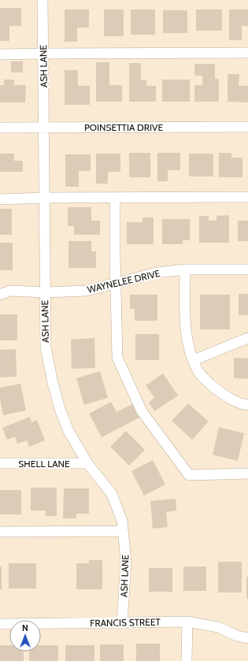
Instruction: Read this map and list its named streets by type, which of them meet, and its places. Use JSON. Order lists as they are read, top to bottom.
{
  "streets": {
    "street": [
      "ASH LANE",
      "POINSETTIA DRIVE",
      "WAYNELEE DRIVE",
      "SHELL LANE",
      "FRANCIS STREET"
    ]
  },
  "crossings": [
    ["ASH LANE", "POINSETTIA DRIVE"],
    ["ASH LANE", "WAYNELEE DRIVE"],
    ["ASH LANE", "SHELL LANE"],
    ["ASH LANE", "FRANCIS STREET"]
  ],
  "north": "top"
}
